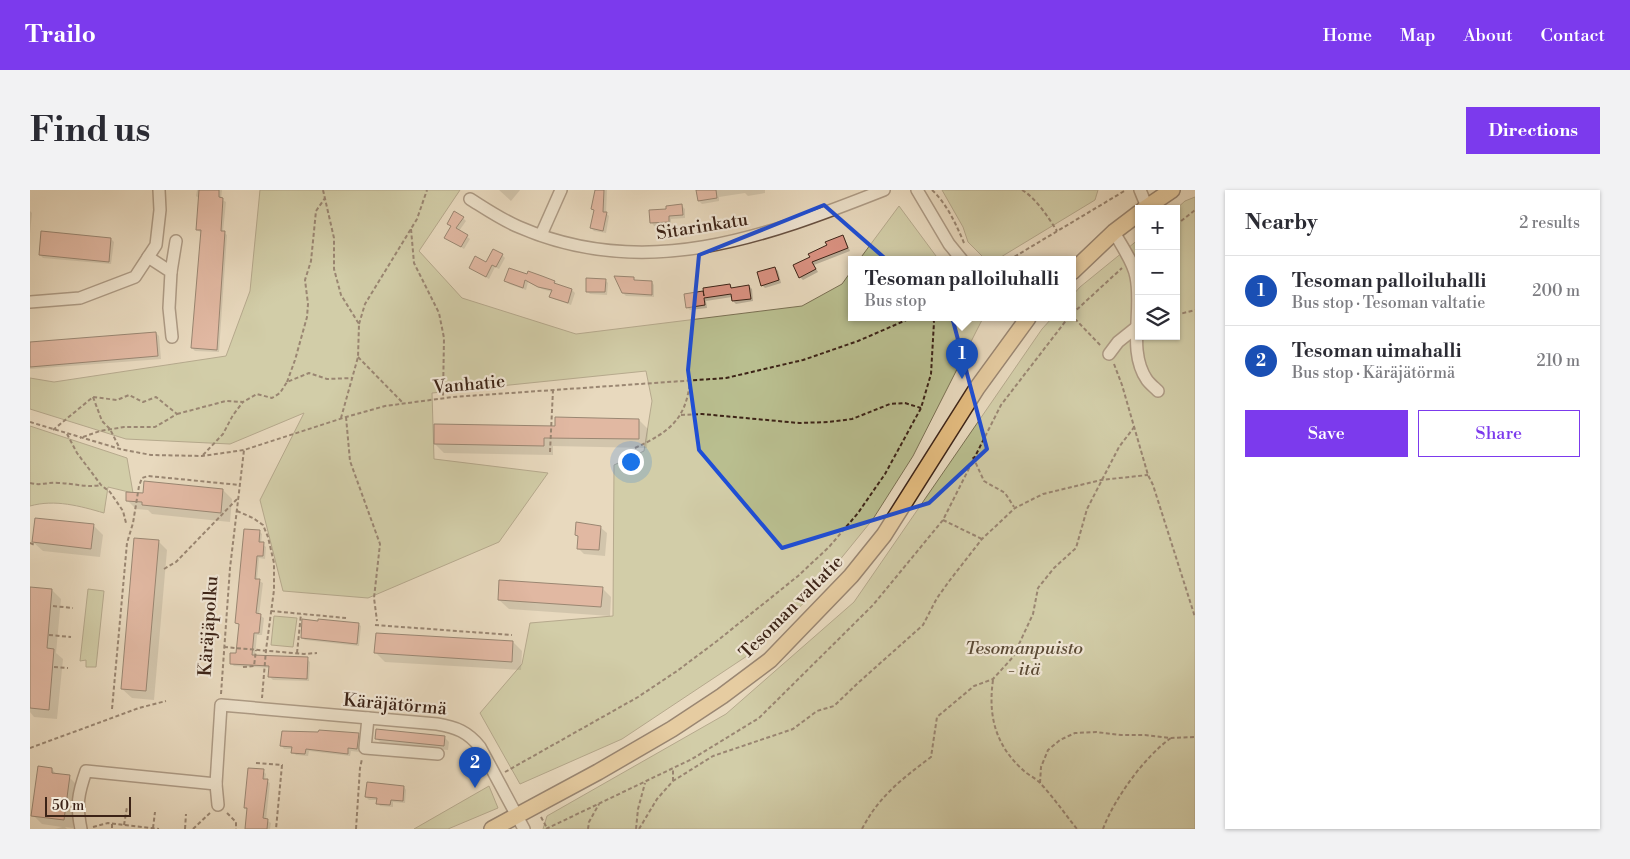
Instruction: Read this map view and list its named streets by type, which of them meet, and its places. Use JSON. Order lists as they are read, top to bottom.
{
  "streets": {
    "main road": ["Tesoman valtatie"],
    "street": ["Sitarinkatu", "Käräjätörmä"],
    "path": ["Vanhatie", "Käräjäpolku"]
  },
  "crossings": [
    ["Vanhatie", "Käräjäpolku"],
    ["Tesoman valtatie", "Käräjätörmä"],
    ["Käräjäpolku", "Käräjätörmä"]
  ],
  "parks": ["Tesomanpuisto - itä"],
  "scale_bar": "50 m",
  "page": {
    "header": "Trailo",
    "nav": [
      "Home",
      "Map",
      "About",
      "Contact"
    ],
    "buttons": [
      "Directions",
      ["Save", "Share"]
    ],
    "title": "Find us",
    "heading": ["Nearby", "2 results"],
    "map_buttons": ["+", "−"],
    "list": [
      {
        "mark": "1",
        "name": "Tesoman palloiluhalli",
        "note": "Bus stop · Tesoman valtatie",
        "value": "200 m"
      },
      {
        "mark": "2",
        "name": "Tesoman uimahalli",
        "note": "Bus stop · Käräjätörmä",
        "value": "210 m"
      }
    ],
    "popup": ["Tesoman palloiluhalli", "Bus stop"],
    "pins": ["1", "2"],
    "scale": "50 m"
  }
}
